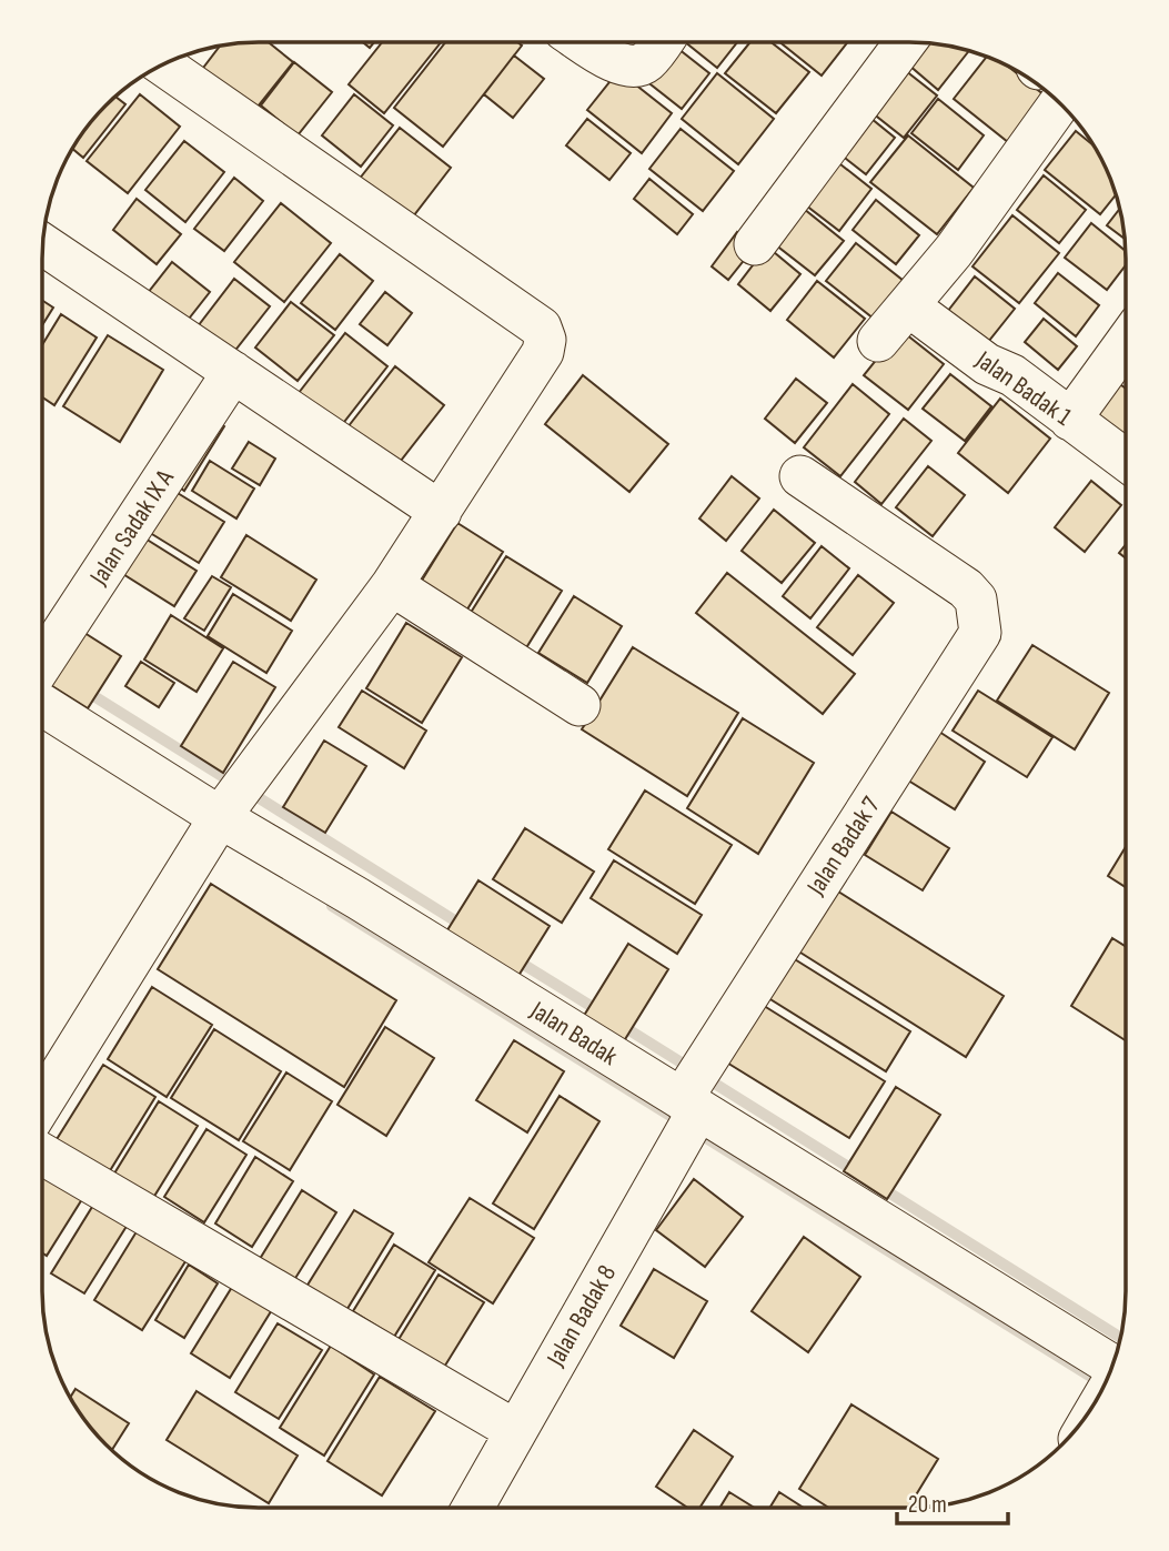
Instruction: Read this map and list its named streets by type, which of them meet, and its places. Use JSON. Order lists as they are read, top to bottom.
{
  "streets": {
    "street": [
      "Jalan Badak 1",
      "Jalan Sadak IX A",
      "Jalan Badak 7",
      "Jalan Badak",
      "Jalan Badak 8"
    ]
  },
  "crossings": [
    ["Jalan Badak 7", "Jalan Badak"],
    ["Jalan Badak 7", "Jalan Badak 8"],
    ["Jalan Badak", "Jalan Badak 8"]
  ],
  "scale_bar": "20 m"
}
